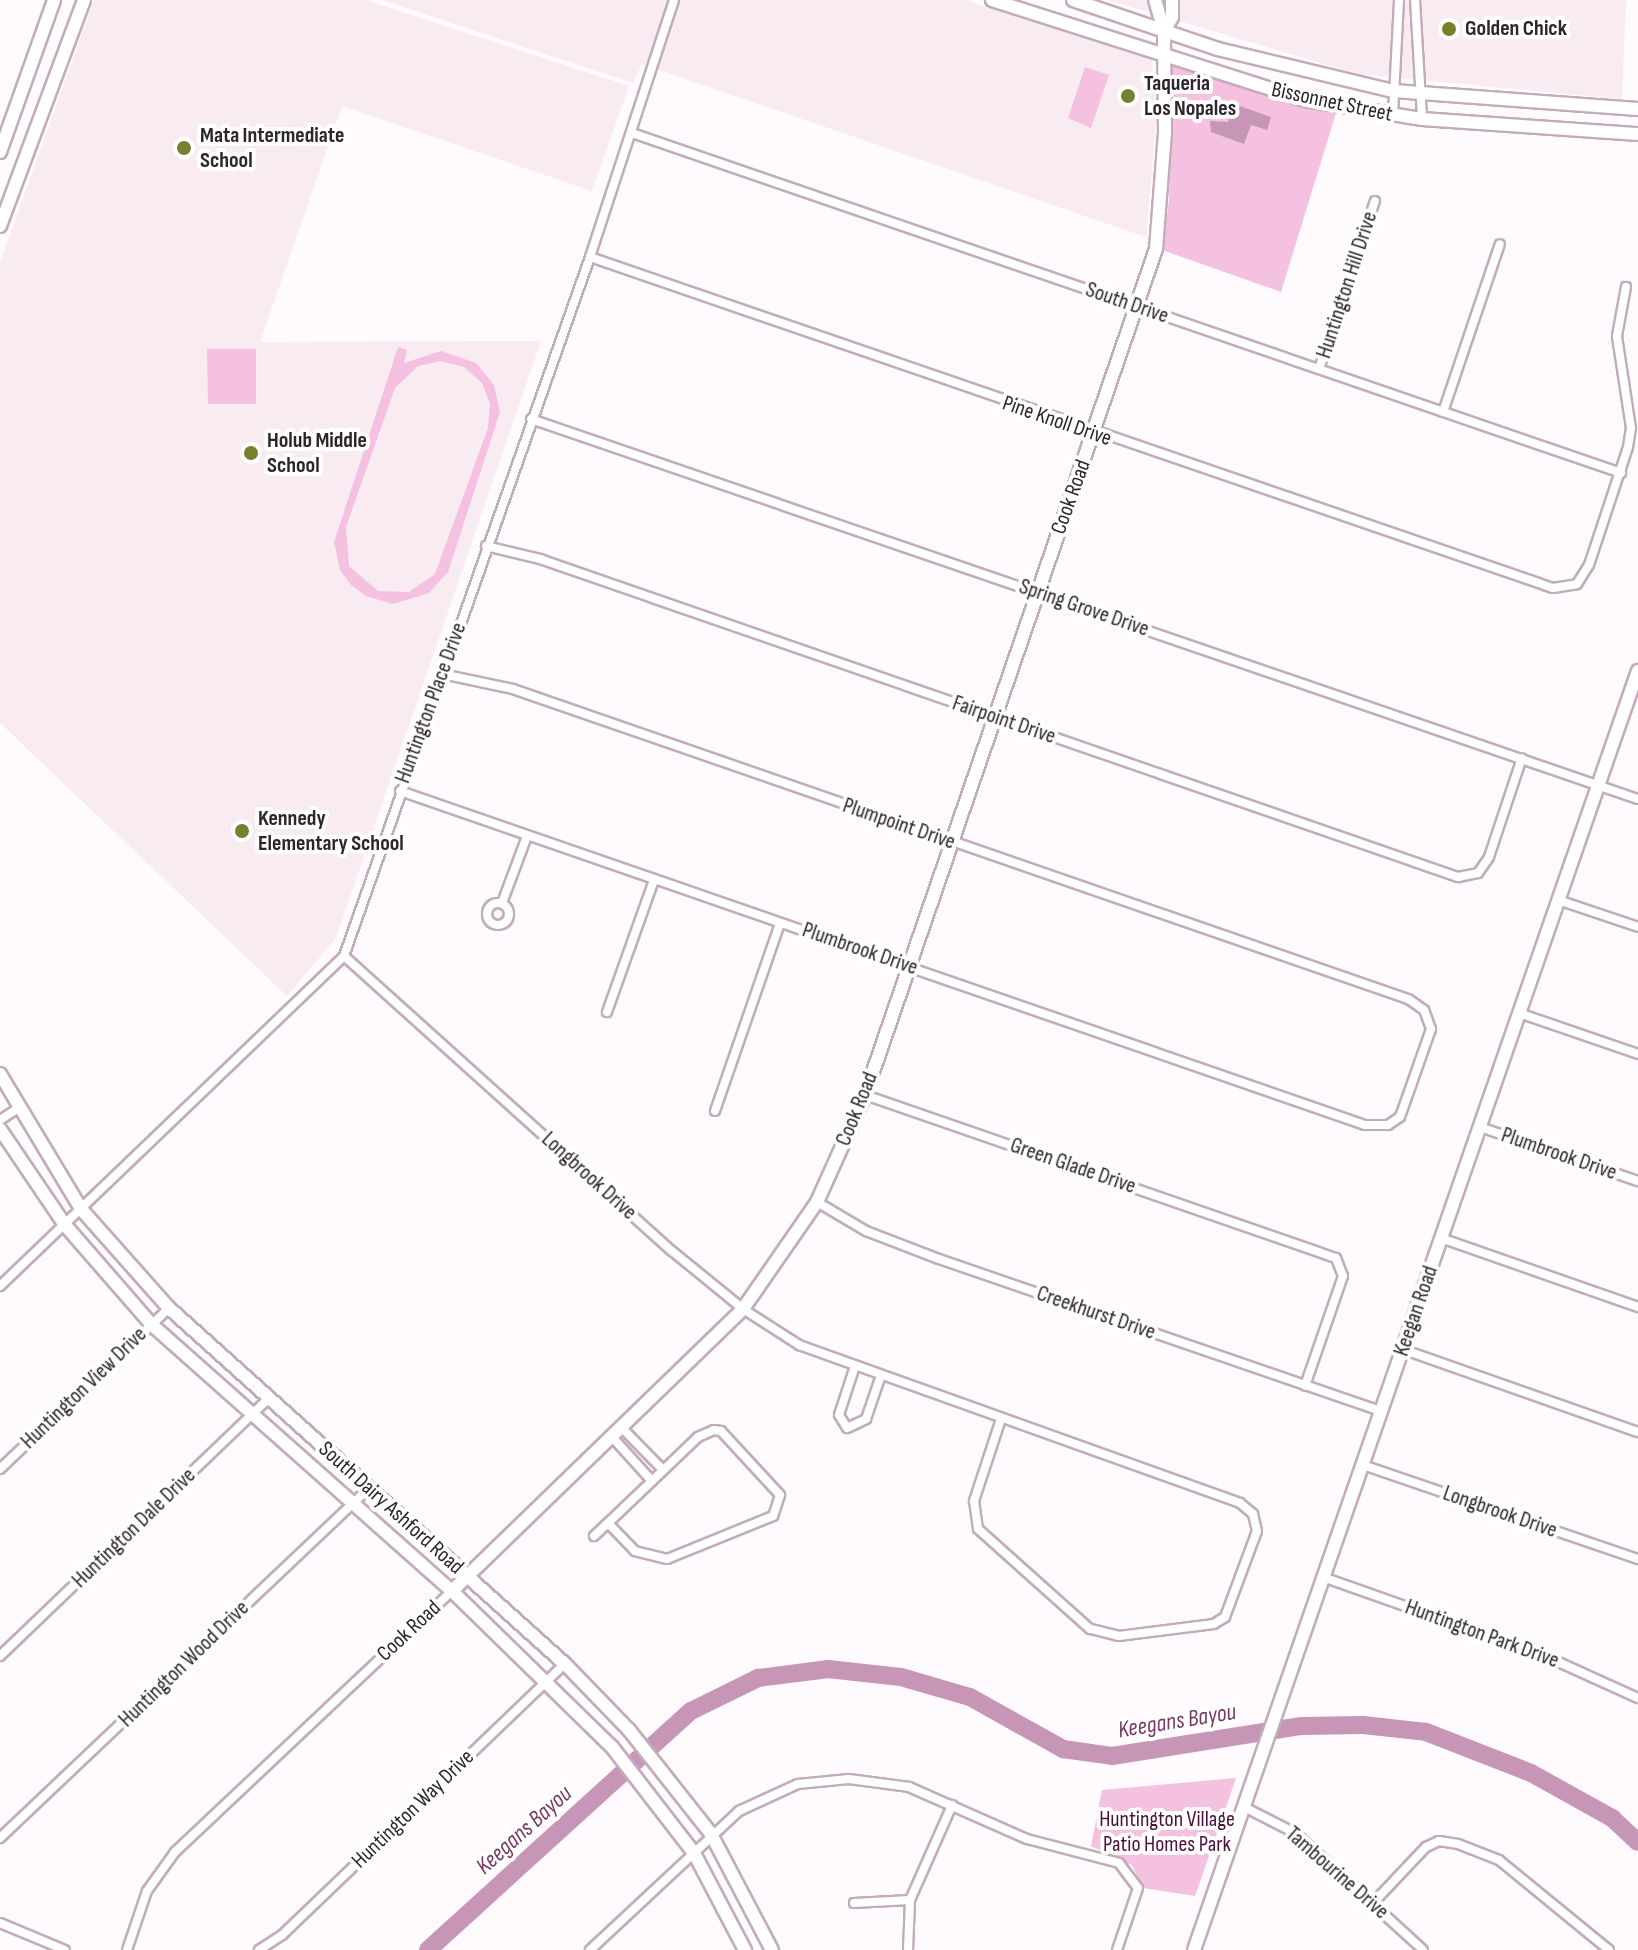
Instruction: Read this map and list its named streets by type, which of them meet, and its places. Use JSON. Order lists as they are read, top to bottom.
{
  "streets": {
    "main road": [
      "Bissonnet Street",
      "Cook Road",
      "Keegan Road",
      "South Dairy Ashford Road"
    ],
    "street": [
      "Huntington Hill Drive",
      "South Drive",
      "Pine Knoll Drive",
      "Spring Grove Drive",
      "Huntington Place Drive",
      "Fairpoint Drive",
      "Plumpoint Drive",
      "Plumbrook Drive",
      "Green Glade Drive",
      "Longbrook Drive",
      "Creekhurst Drive",
      "Huntington View Drive",
      "Huntington Dale Drive",
      "Huntington Park Drive",
      "Huntington Wood Drive",
      "Huntington Way Drive",
      "Tambourine Drive"
    ]
  },
  "crossings": [
    ["Bissonnet Street", "Cook Road"],
    ["Huntington Hill Drive", "South Drive"],
    ["South Drive", "Pine Knoll Drive"],
    ["South Drive", "Cook Road"],
    ["South Drive", "Huntington Place Drive"],
    ["Pine Knoll Drive", "Cook Road"],
    ["Pine Knoll Drive", "Huntington Place Drive"],
    ["Cook Road", "Spring Grove Drive"],
    ["Cook Road", "Fairpoint Drive"],
    ["Cook Road", "Plumpoint Drive"],
    ["Cook Road", "Plumbrook Drive"],
    ["Cook Road", "Green Glade Drive"],
    ["Cook Road", "Longbrook Drive"],
    ["Cook Road", "Creekhurst Drive"],
    ["Cook Road", "South Dairy Ashford Road"],
    ["Spring Grove Drive", "Huntington Place Drive"],
    ["Spring Grove Drive", "Fairpoint Drive"],
    ["Spring Grove Drive", "Keegan Road"],
    ["Huntington Place Drive", "Fairpoint Drive"],
    ["Huntington Place Drive", "Plumpoint Drive"],
    ["Huntington Place Drive", "Plumbrook Drive"],
    ["Huntington Place Drive", "Longbrook Drive"],
    ["Huntington Place Drive", "South Dairy Ashford Road"],
    ["Plumpoint Drive", "Plumbrook Drive"],
    ["Plumbrook Drive", "Keegan Road"],
    ["Green Glade Drive", "Creekhurst Drive"],
    ["Longbrook Drive", "Keegan Road"],
    ["Keegan Road", "Creekhurst Drive"],
    ["Keegan Road", "Huntington Park Drive"],
    ["Keegan Road", "Tambourine Drive"],
    ["Huntington View Drive", "South Dairy Ashford Road"],
    ["South Dairy Ashford Road", "Huntington Dale Drive"],
    ["South Dairy Ashford Road", "Huntington Wood Drive"],
    ["South Dairy Ashford Road", "Huntington Way Drive"]
  ],
  "water": ["Keegans Bayou"],
  "parks": ["Huntington Village Patio Homes Park"],
  "places": [
    "Golden Chick",
    "Taqueria Los Nopales",
    "Mata Intermediate School",
    "Holub Middle School",
    "Kennedy Elementary School"
  ]
}
